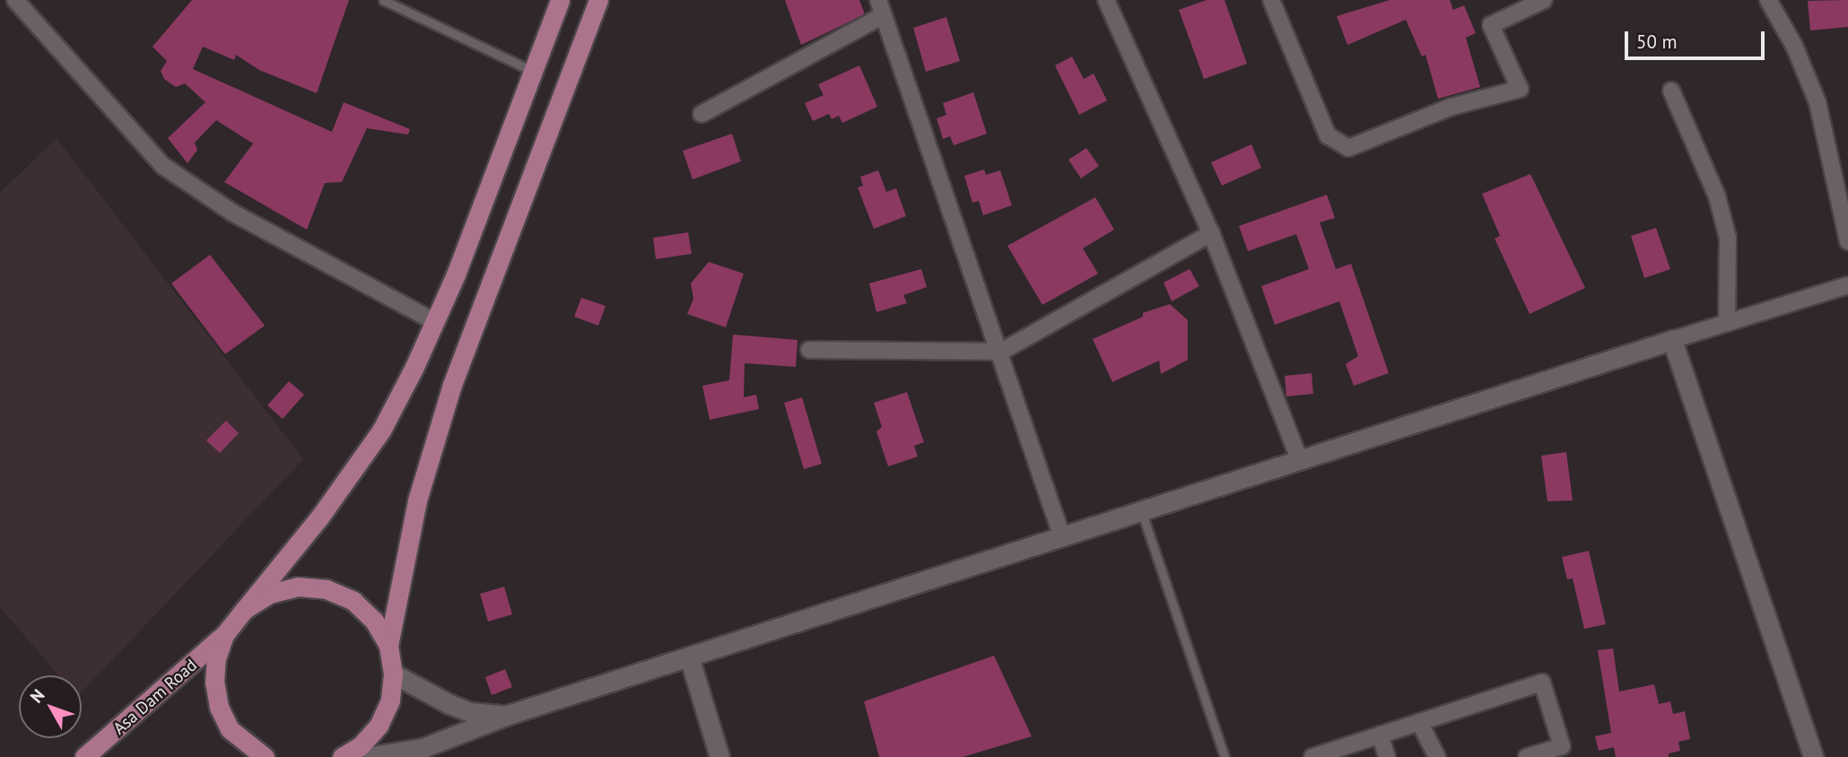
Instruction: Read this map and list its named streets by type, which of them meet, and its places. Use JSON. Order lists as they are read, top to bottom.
{
  "streets": {
    "main road": ["Asa Dam Road"]
  },
  "scale_bar": "50 m",
  "north": "top left"
}
